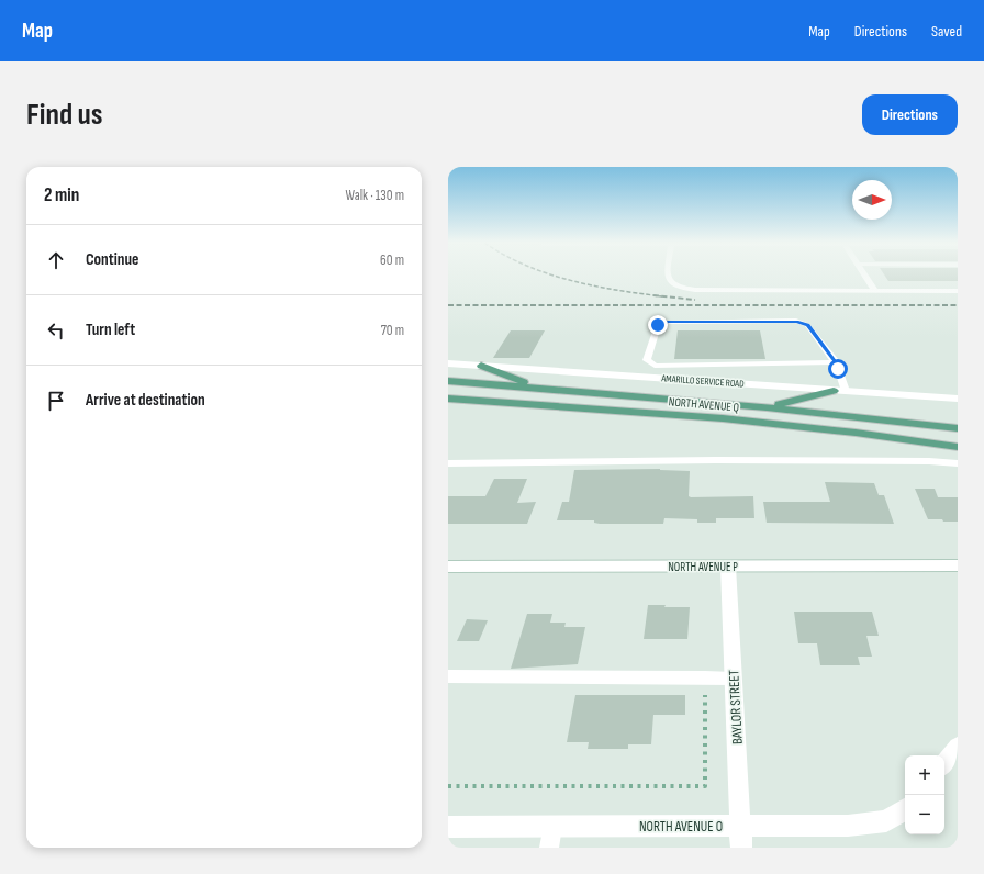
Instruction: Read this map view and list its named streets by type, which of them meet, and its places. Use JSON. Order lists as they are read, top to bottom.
{
  "streets": {
    "main road": ["NORTH AVENUE Q"],
    "street": [
      "AMARILLO SERVICE ROAD",
      "NORTH AVENUE P",
      "BAYLOR STREET",
      "NORTH AVENUE O"
    ]
  },
  "crossings": [
    ["NORTH AVENUE P", "BAYLOR STREET"],
    ["BAYLOR STREET", "NORTH AVENUE O"]
  ],
  "north": "right",
  "page": {
    "header": "Map",
    "nav": ["Map", "Directions", "Saved"],
    "buttons": "Directions",
    "title": "Find us",
    "heading": ["2 min", "Walk · 130 m"],
    "list": [
      ["Continue", "60 m"],
      ["Turn left", "70 m"],
      "Arrive at destination"
    ],
    "map_buttons": ["+", "−"]
  }
}
